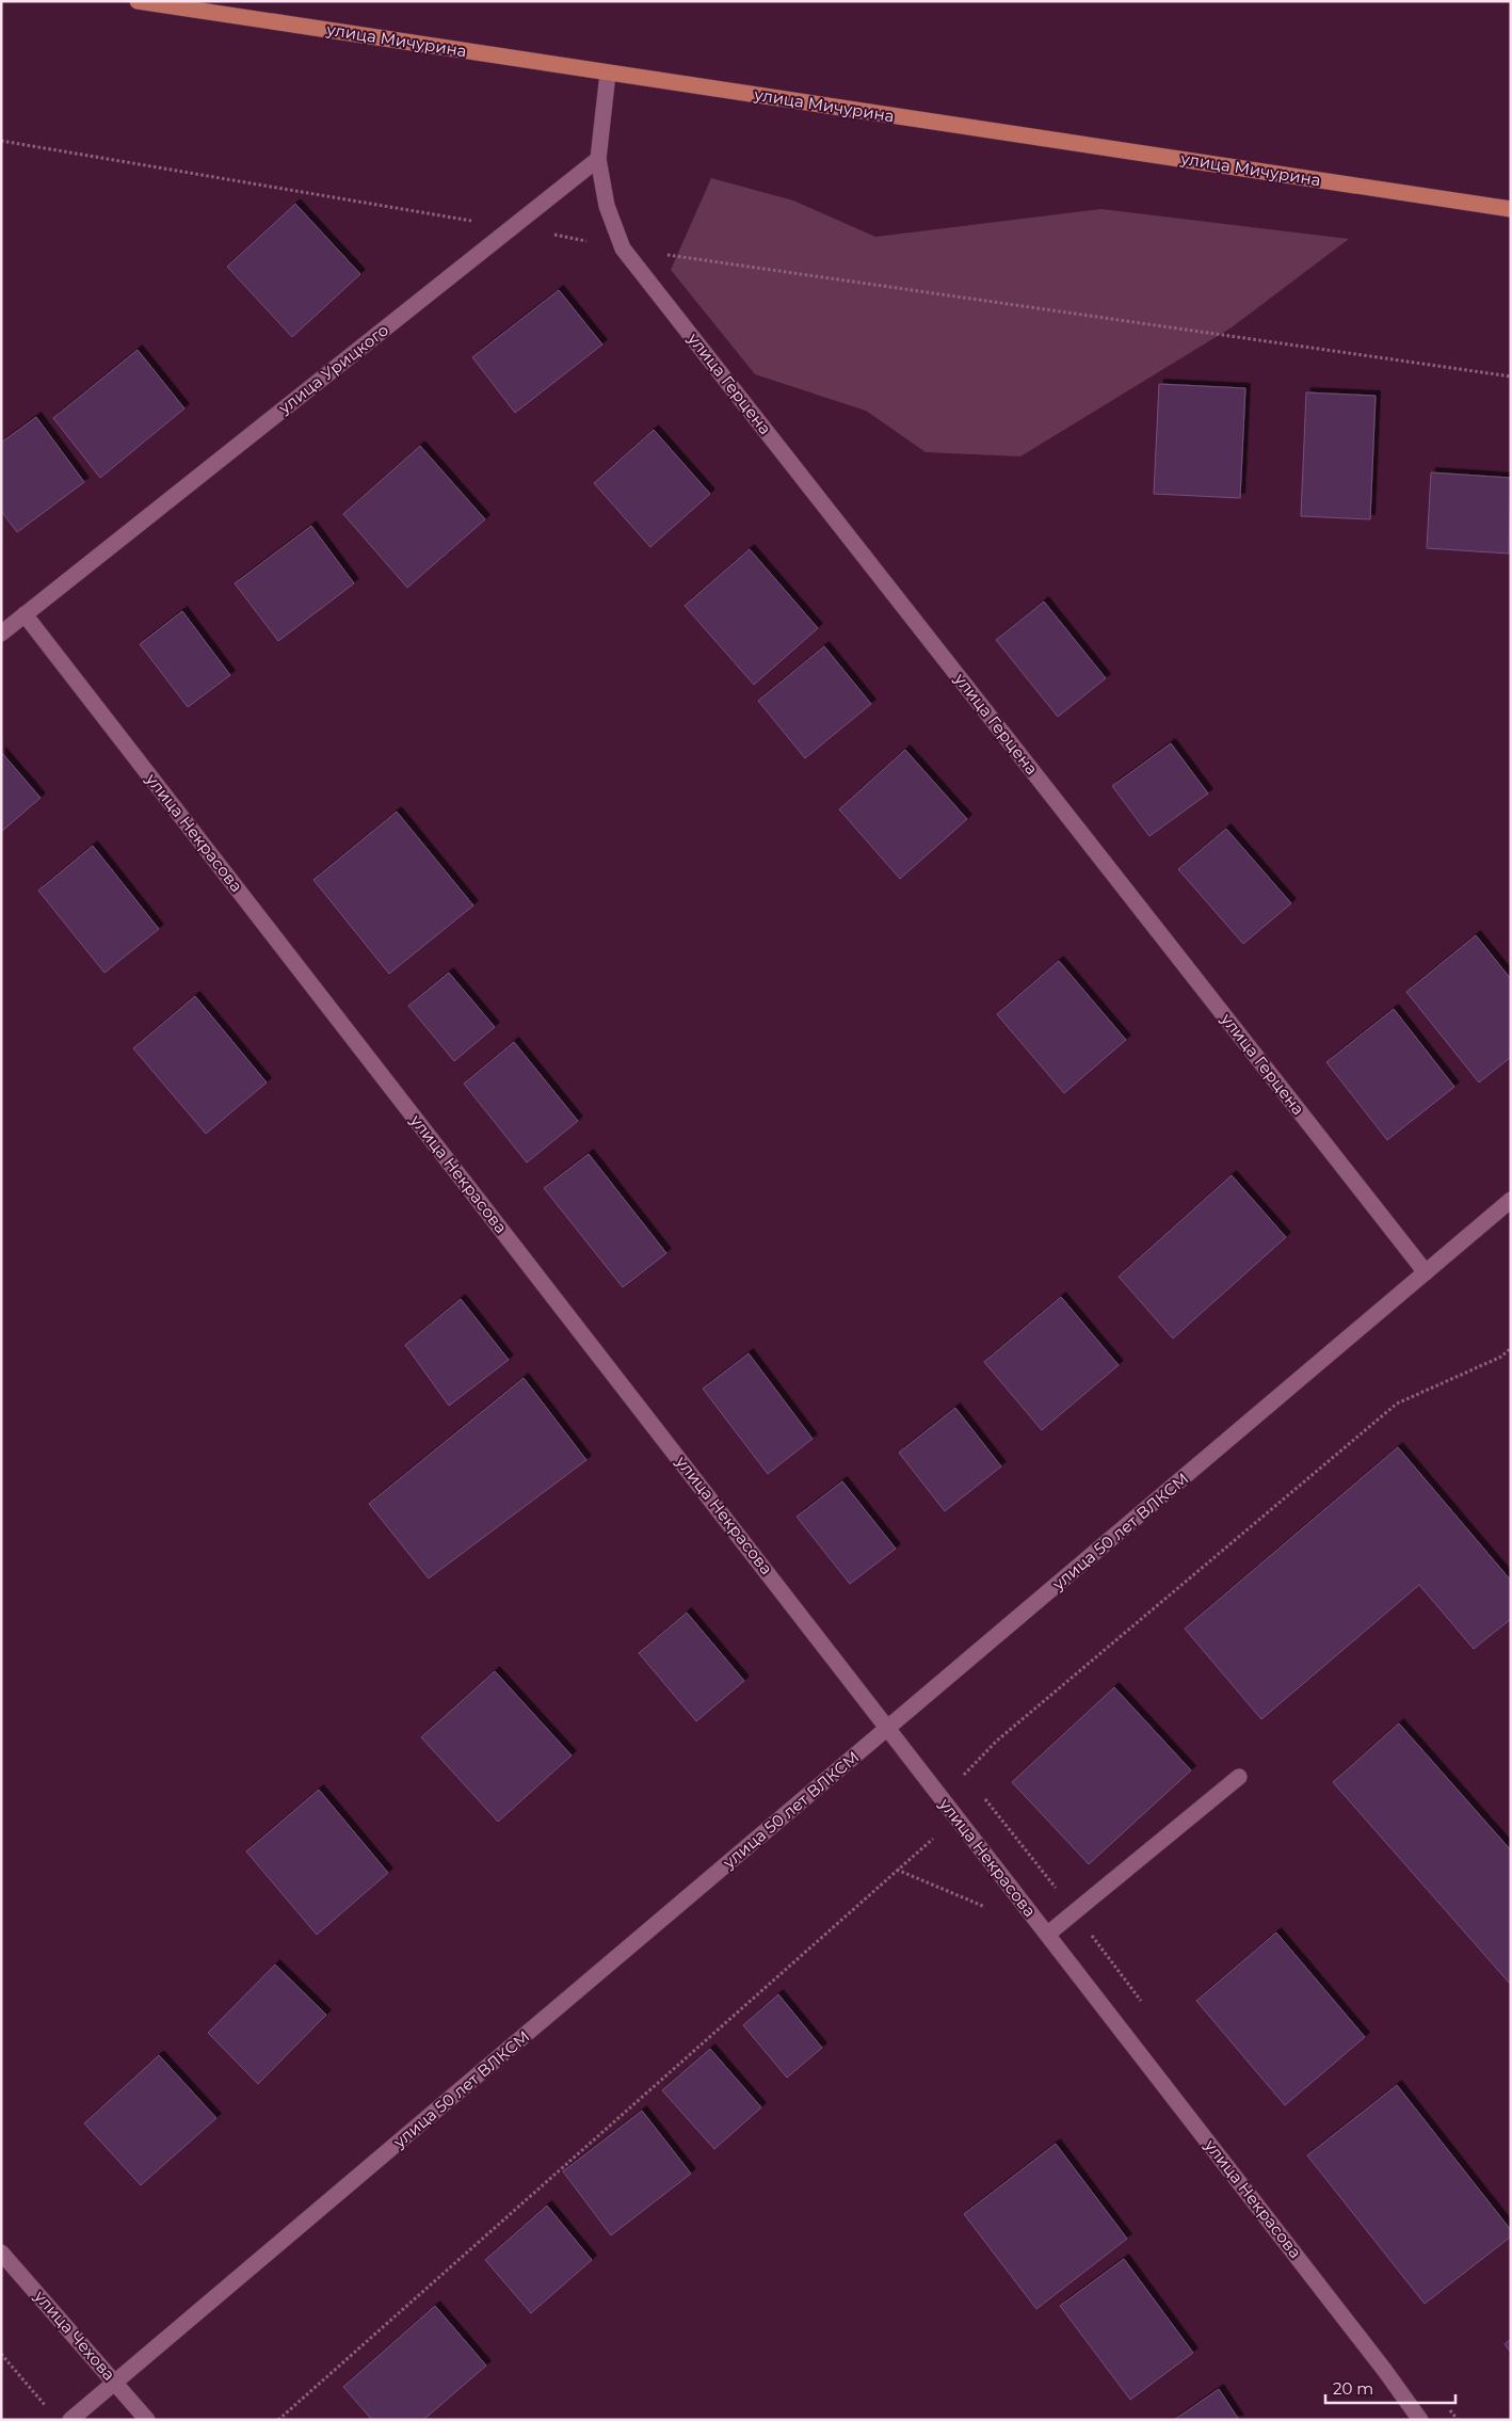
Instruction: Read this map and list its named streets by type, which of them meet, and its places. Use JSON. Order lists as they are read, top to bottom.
{
  "streets": {
    "main road": ["улица Мичурина"],
    "street": [
      "улица Урицкого",
      "улица Герцена",
      "улица Некрасова",
      "улица 50 лет ВЛКСМ",
      "улица Чехова"
    ]
  },
  "crossings": [
    ["улица Урицкого", "улица Герцена"],
    ["улица Урицкого", "улица Некрасова"],
    ["улица Герцена", "улица 50 лет ВЛКСМ"],
    ["улица Некрасова", "улица 50 лет ВЛКСМ"],
    ["улица 50 лет ВЛКСМ", "улица Чехова"]
  ],
  "scale_bar": "20 m"
}
